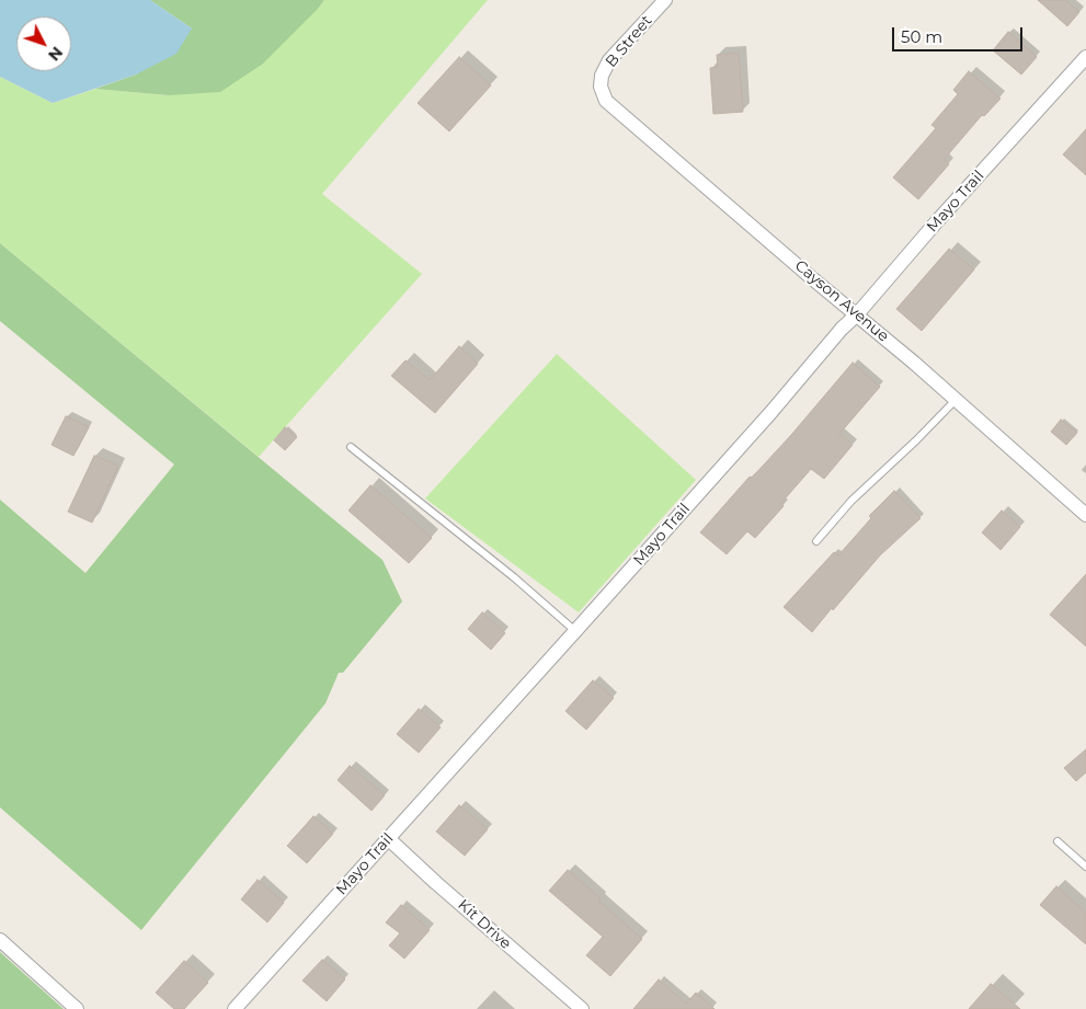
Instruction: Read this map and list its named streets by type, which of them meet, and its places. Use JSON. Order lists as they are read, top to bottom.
{
  "streets": {
    "street": [
      "B Street",
      "Mayo Trail",
      "Cayson Avenue",
      "Kit Drive"
    ]
  },
  "crossings": [
    ["B Street", "Cayson Avenue"],
    ["Mayo Trail", "Cayson Avenue"],
    ["Mayo Trail", "Kit Drive"]
  ],
  "scale_bar": "50 m",
  "north": "bottom right"
}
